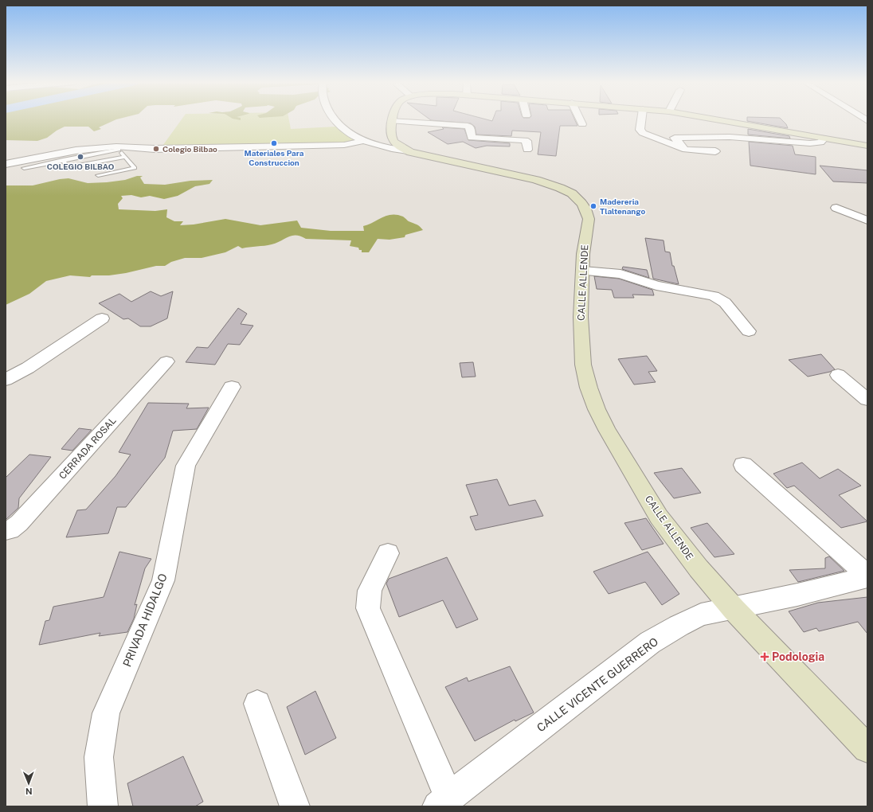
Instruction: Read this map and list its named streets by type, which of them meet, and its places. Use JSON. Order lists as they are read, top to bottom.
{
  "streets": {
    "street": [
      "CALLE ALLENDE",
      "CERRADA ROSAL",
      "PRIVADA HIDALGO",
      "CALLE VICENTE GUERRERO"
    ]
  },
  "crossings": [
    ["CALLE ALLENDE", "CALLE VICENTE GUERRERO"]
  ],
  "places": {
    "other": [
      "Materiales Para Construccion",
      "Colegio Bilbao",
      "COLEGIO BILBAO",
      "Madereria Tlaltenango"
    ],
    "health": ["Podologia"]
  },
  "north": "bottom"
}
